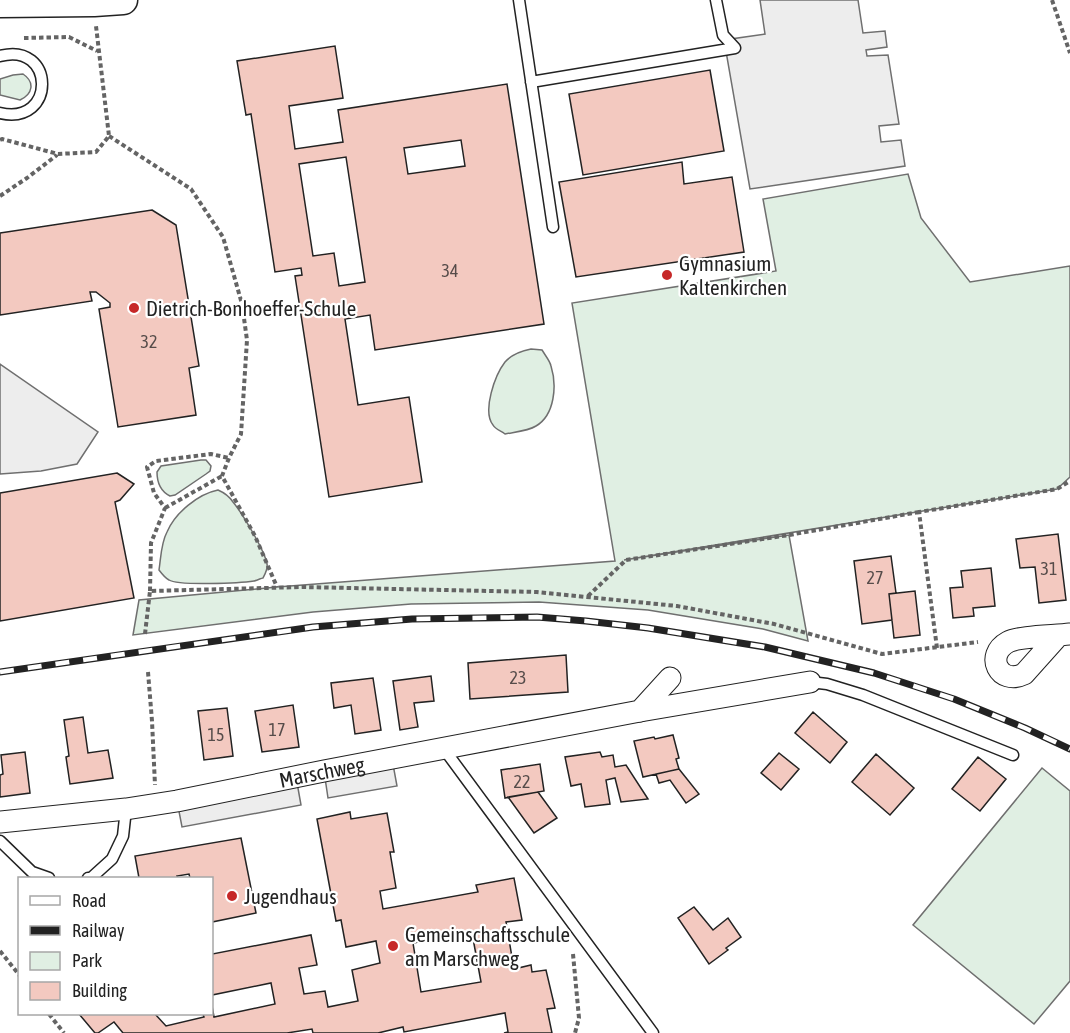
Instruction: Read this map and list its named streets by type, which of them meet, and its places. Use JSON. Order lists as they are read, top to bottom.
{
  "streets": {
    "street": ["Marschweg"]
  },
  "places": [
    "Gymnasium Kaltenkirchen",
    "Dietrich-Bonhoeffer-Schule",
    "Jugendhaus",
    "Gemeinschaftsschule am Marschweg"
  ],
  "house_numbers": [
    "34",
    "32",
    "31",
    "27",
    "23",
    "17",
    "15",
    "22"
  ],
  "legend": [
    "Road",
    "Railway",
    "Park",
    "Building"
  ]
}
